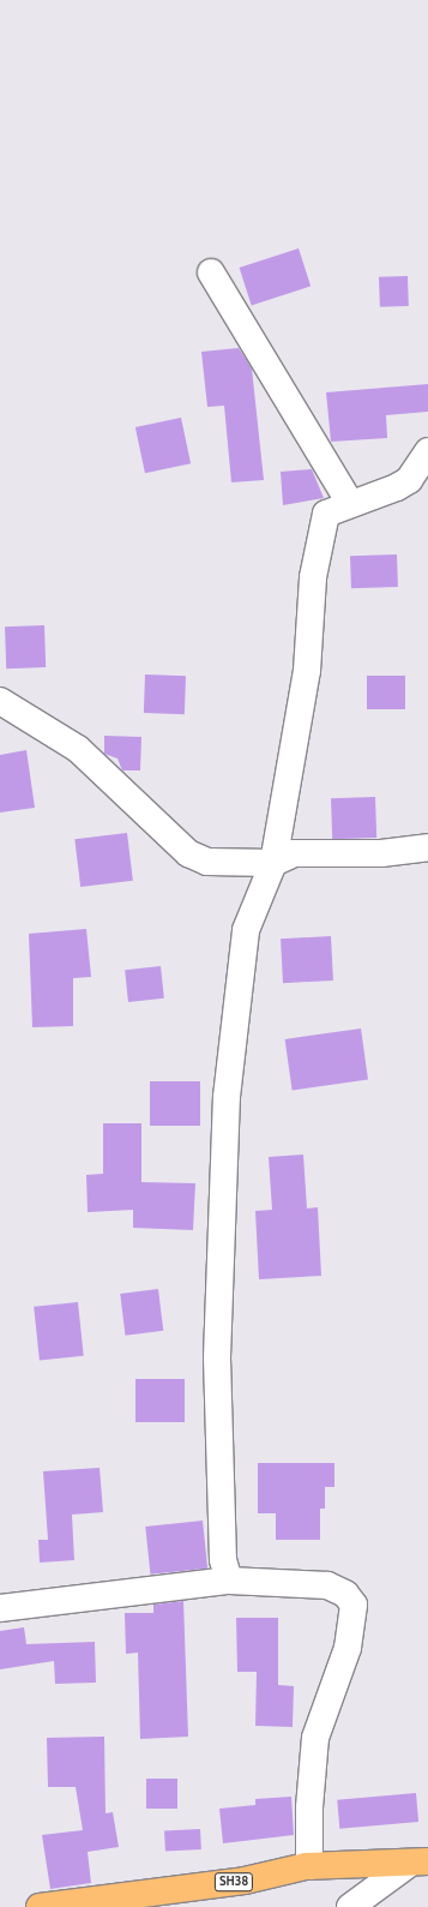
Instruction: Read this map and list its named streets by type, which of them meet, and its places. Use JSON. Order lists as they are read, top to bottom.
{
  "streets": {
    "main road": ["SH38"]
  }
}
